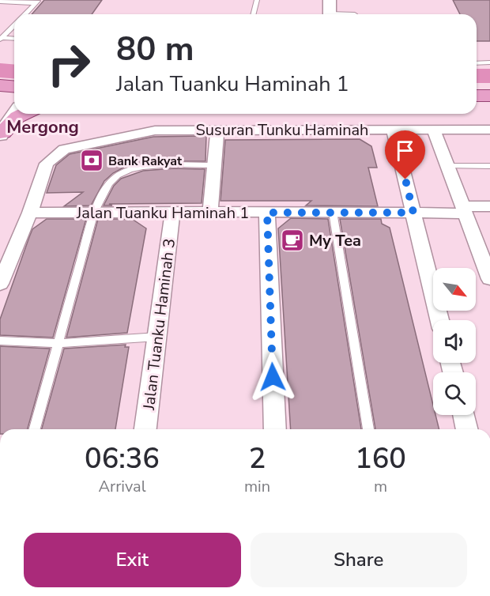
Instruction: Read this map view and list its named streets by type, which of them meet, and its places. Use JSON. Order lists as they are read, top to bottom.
{
  "streets": {
    "street": ["Susuran Tunku Haminah", "Jalan Tuanku Haminah 1", "Jalan Tuanku Haminah 3"]
  },
  "crossings": [
    ["Susuran Tunku Haminah", "Jalan Tuanku Haminah 1"],
    ["Jalan Tuanku Haminah 1", "Jalan Tuanku Haminah 3"]
  ],
  "districts": ["Mergong"],
  "places": {
    "bank": ["Bank Rakyat"],
    "cafe": ["My Tea"]
  },
  "north": "bottom right",
  "page": {
    "turn": ["80 m", "Jalan Tuanku Haminah 1"],
    "eta": [
      "06:36",
      "Arrival",
      "2",
      "min",
      "160",
      "m"
    ],
    "buttons": ["Exit", "Share"]
  }
}
